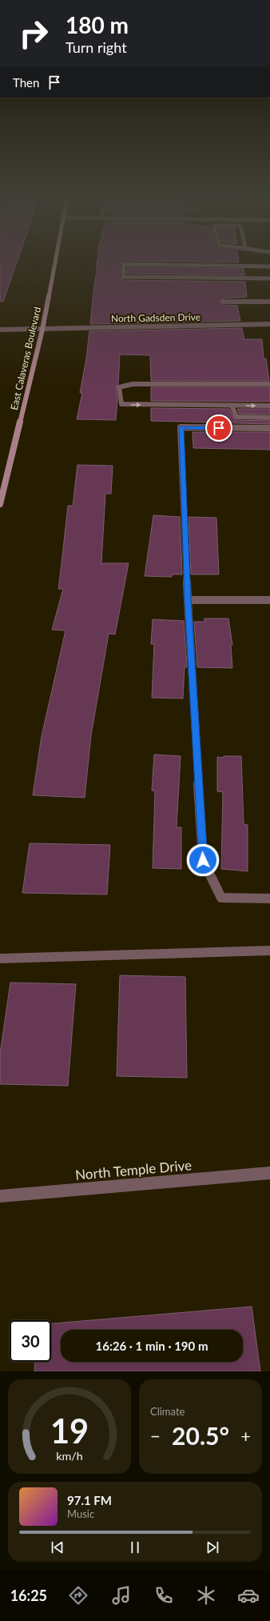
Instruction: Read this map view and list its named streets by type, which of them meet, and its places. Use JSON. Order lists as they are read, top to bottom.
{
  "streets": {
    "main road": ["East Calaveras Boulevard"],
    "street": ["North Gadsden Drive", "North Temple Drive"]
  },
  "crossings": [
    ["North Gadsden Drive", "East Calaveras Boulevard"]
  ],
  "page": {
    "turn": ["180 m", "Turn right"],
    "then": "Then",
    "limit": "30",
    "trip": "16:26 · 1 min · 190 m",
    "tile": "Climate",
    "heat": ["−", "20.5°", "+"],
    "song": ["97.1 FM", "Music"],
    "tabs": "16:25",
    "gauge": ["19", "km/h"]
  }
}
